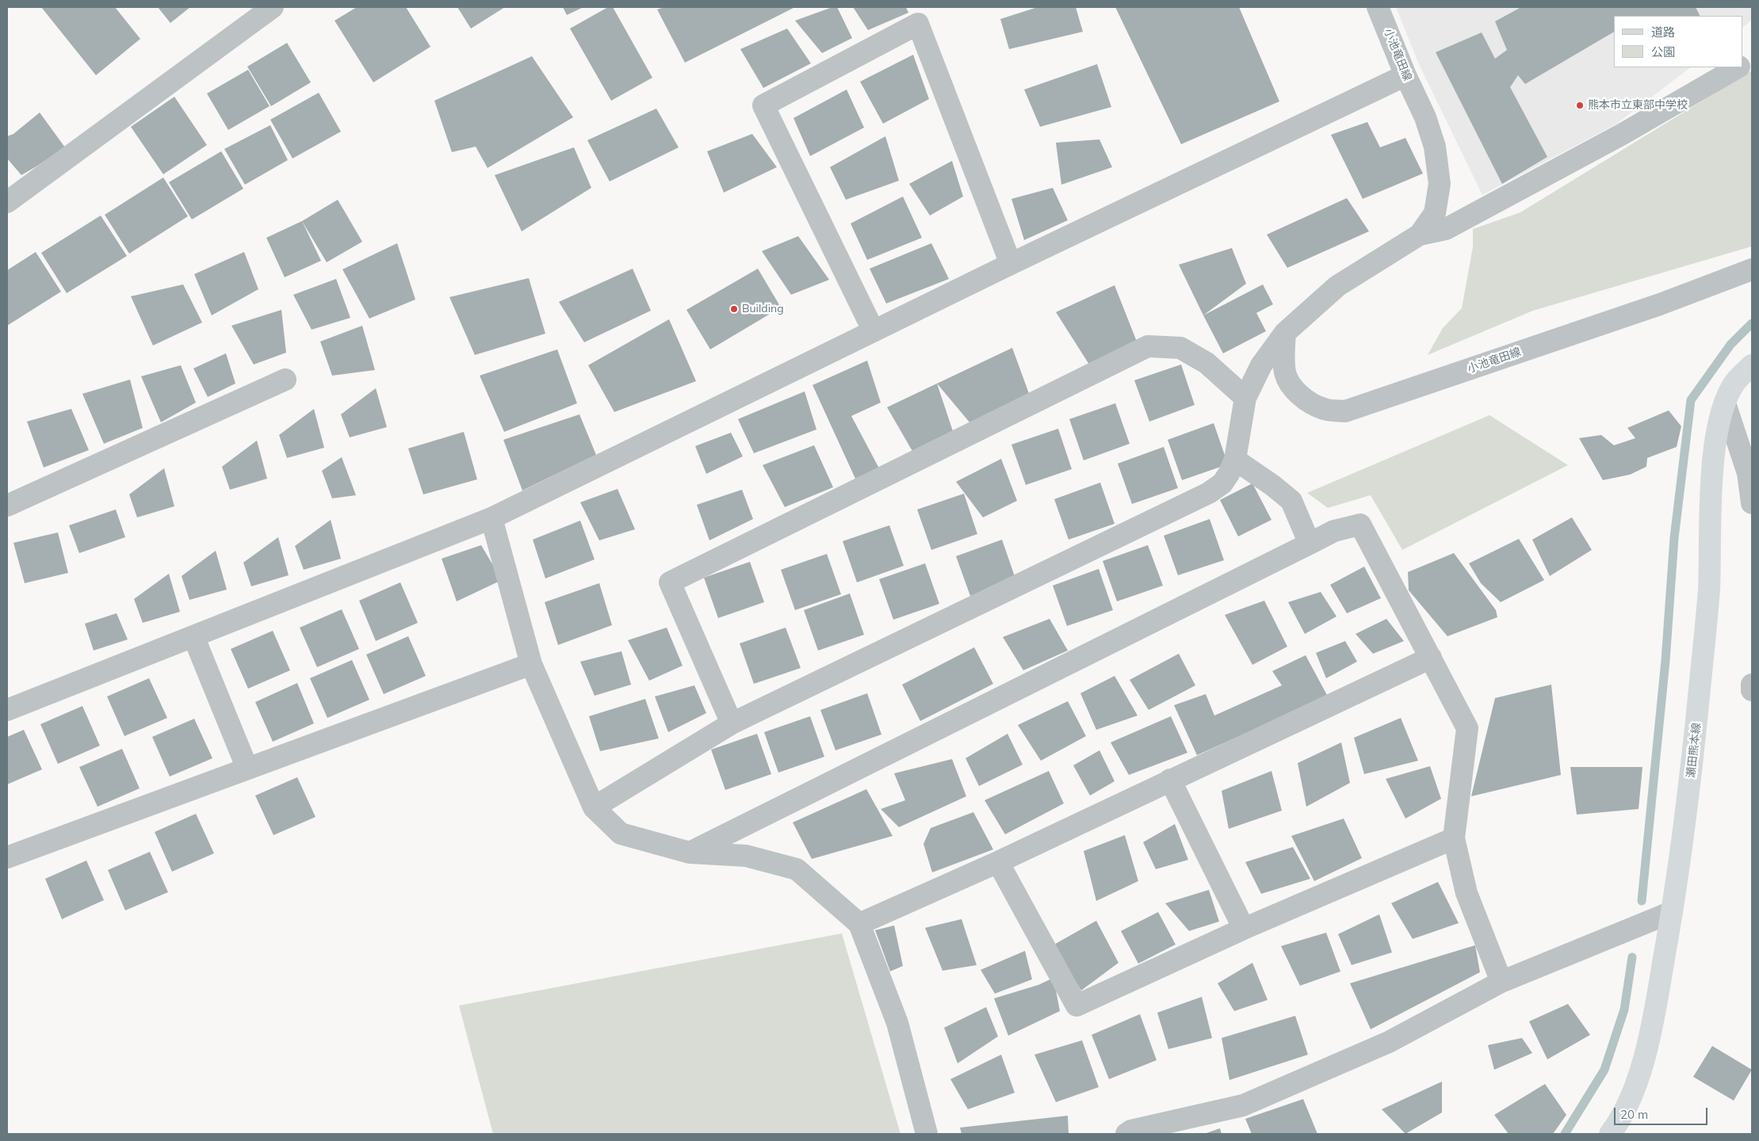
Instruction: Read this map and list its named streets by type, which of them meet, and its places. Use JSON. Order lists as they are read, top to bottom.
{
  "streets": {
    "main road": ["瀬田熊本線"],
    "street": ["小池竜田線"]
  },
  "places": ["熊本市立東部中学校", "Building"],
  "legend": ["道路", "公園"],
  "scale_bar": "20 m"
}
